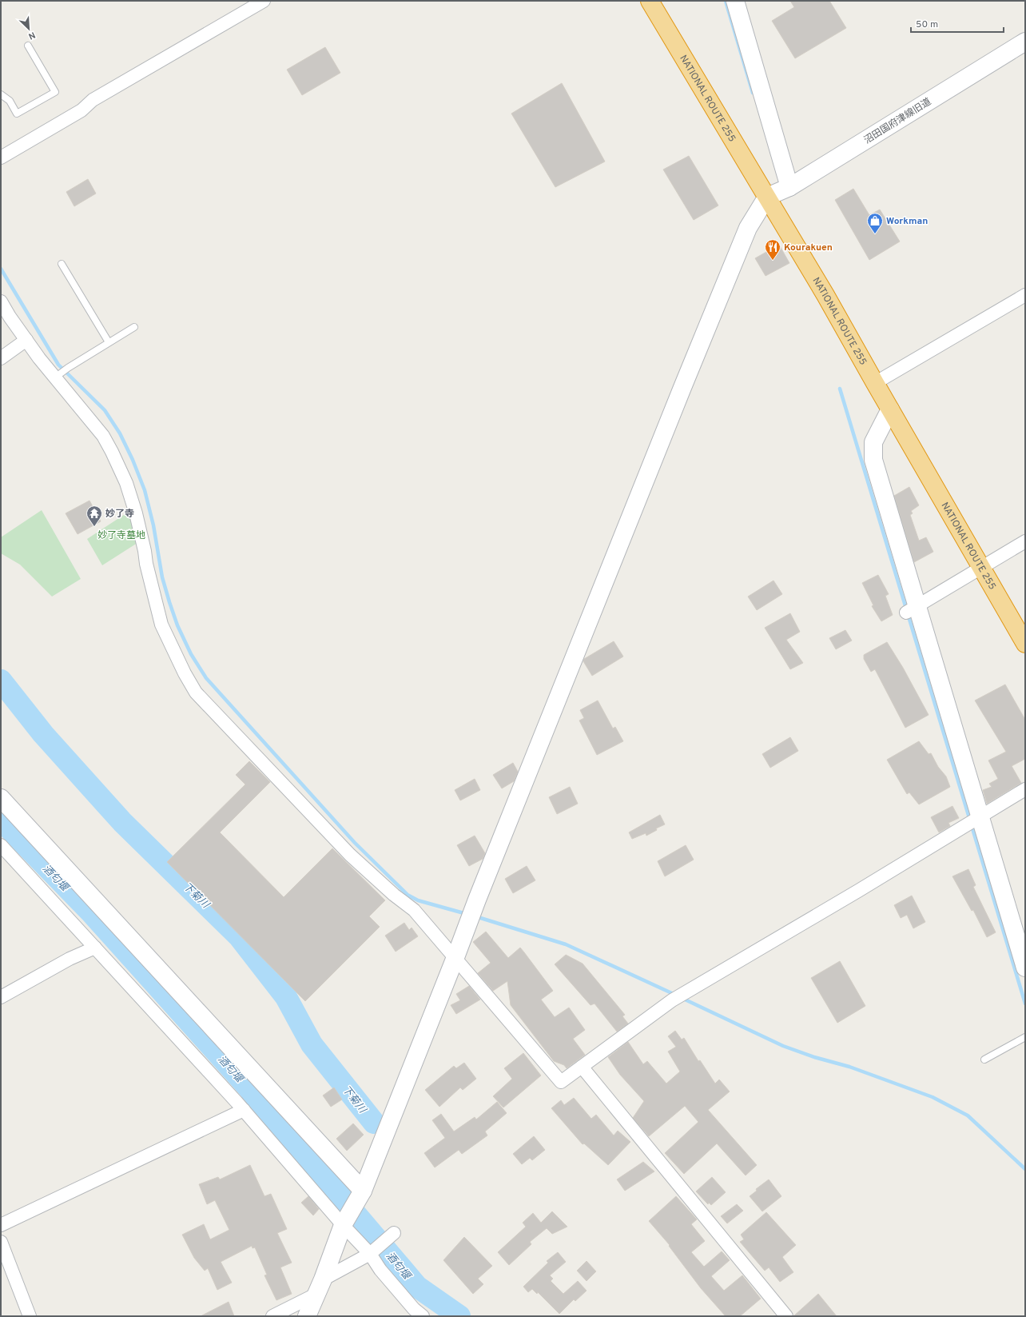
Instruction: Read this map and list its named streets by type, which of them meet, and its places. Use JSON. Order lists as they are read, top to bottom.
{
  "streets": {
    "highway": ["NATIONAL ROUTE 255"],
    "street": ["沼田国府津線旧道"]
  },
  "crossings": [
    ["NATIONAL ROUTE 255", "沼田国府津線旧道"]
  ],
  "water": ["酒匂堰", "下菊川"],
  "parks": ["妙了寺墓地"],
  "places": {
    "shop": ["Workman"],
    "restaurant": ["Kourakuen"],
    "temple": ["妙了寺"]
  },
  "scale_bar": "50 m",
  "north": "bottom right"
}
